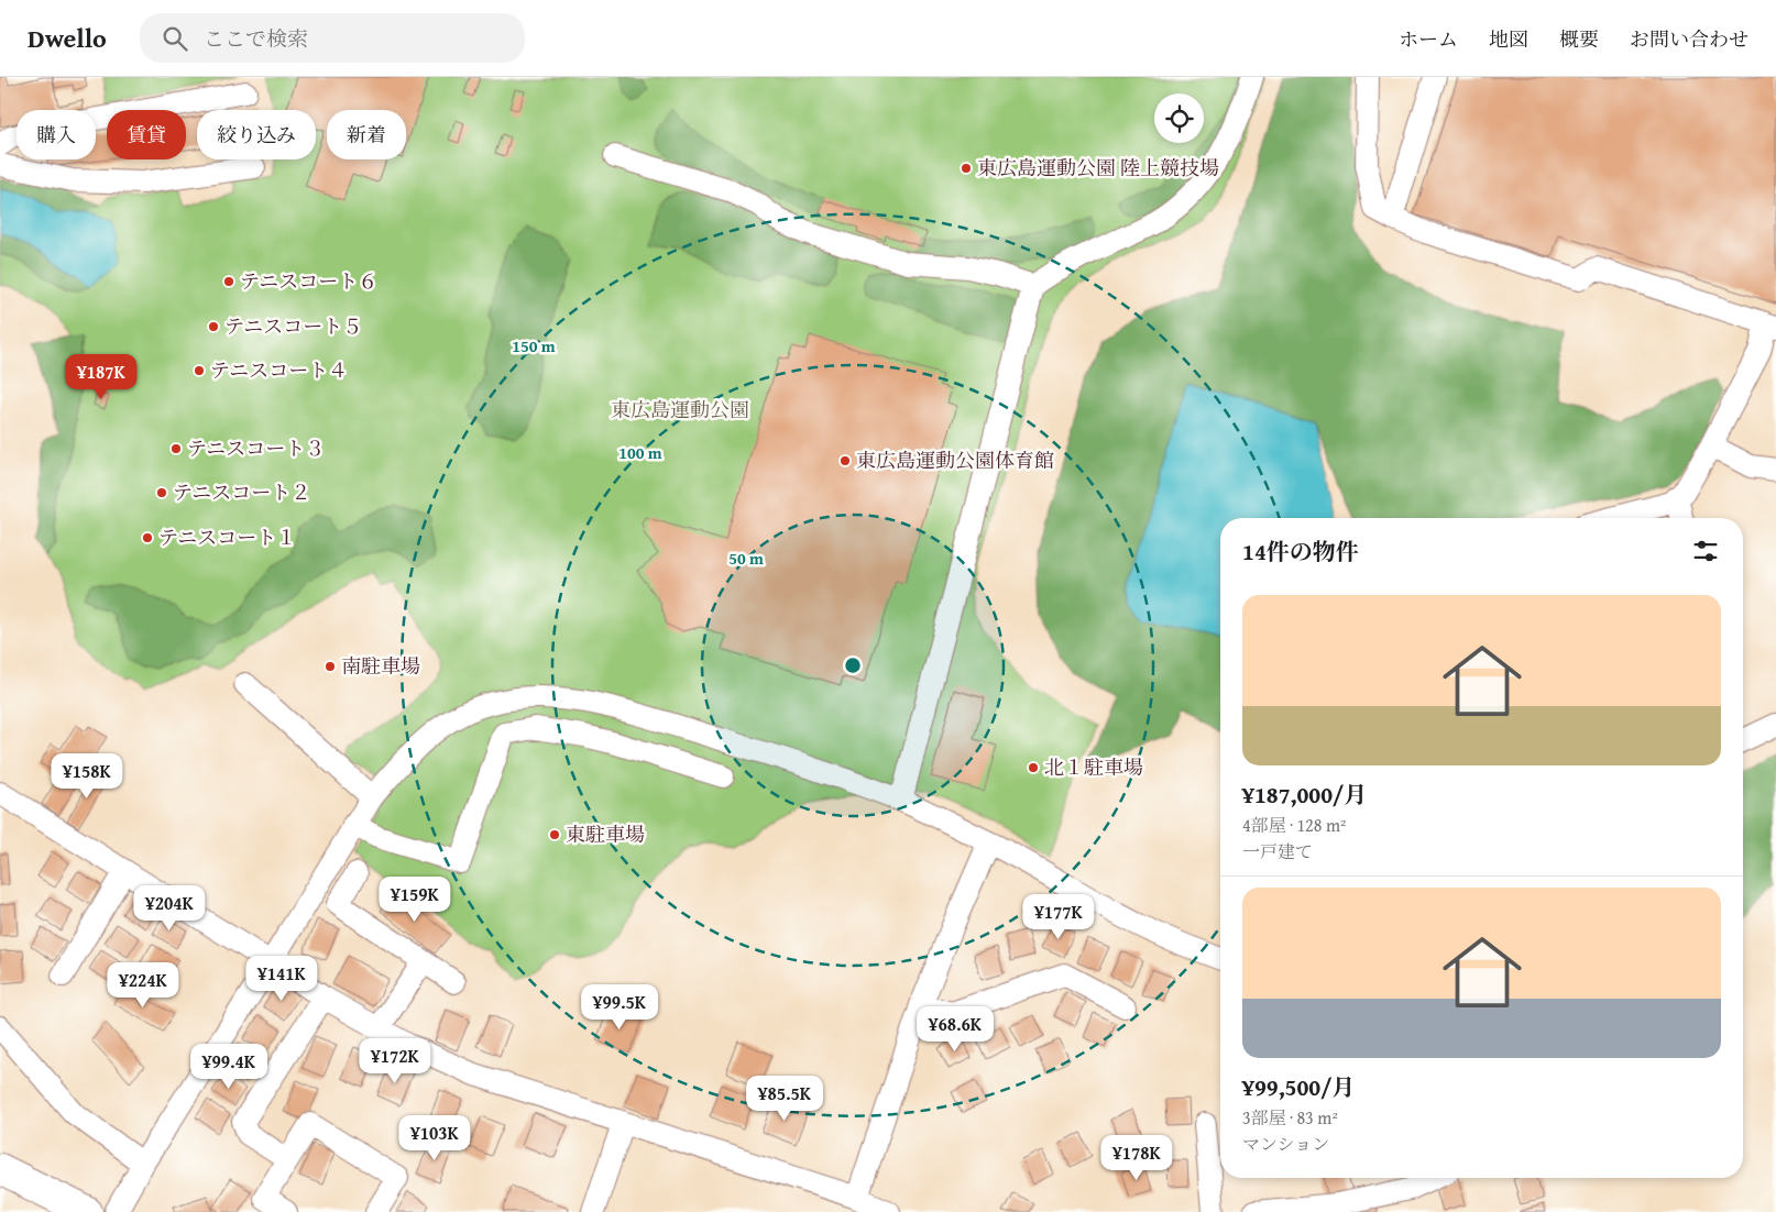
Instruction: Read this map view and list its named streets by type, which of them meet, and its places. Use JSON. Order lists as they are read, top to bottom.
{
  "parks": ["東広島運動公園"],
  "places": [
    "東広島運動公園 陸上競技場",
    "テニスコート６",
    "テニスコート５",
    "テニスコート４",
    "テニスコート３",
    "東広島運動公園体育館",
    "テニスコート２",
    "テニスコート１",
    "南駐車場",
    "北１駐車場",
    "東駐車場"
  ],
  "page": {
    "header": "Dwello",
    "search": "ここで検索",
    "nav": [
      "ホーム",
      "地図",
      "概要",
      "お問い合わせ"
    ],
    "chip": [
      "購入",
      "賃貸",
      "絞り込み",
      "新着"
    ],
    "price": [
      "¥187K",
      "¥158K",
      "¥159K",
      "¥204K",
      "¥177K",
      "¥141K",
      "¥224K",
      "¥99.5K",
      "¥68.6K",
      "¥172K",
      "¥99.4K",
      "¥85.5K",
      "¥103K",
      "¥178K"
    ],
    "heading": "14件の物件",
    "list": [
      {
        "name": "¥187,000/月",
        "note": "4部屋 · 128 m² · 一戸建て"
      },
      {
        "name": "¥99,500/月",
        "note": "3部屋 · 83 m² · マンション"
      }
    ]
  },
  "rings": ["150 m", "100 m", "50 m"]
}
